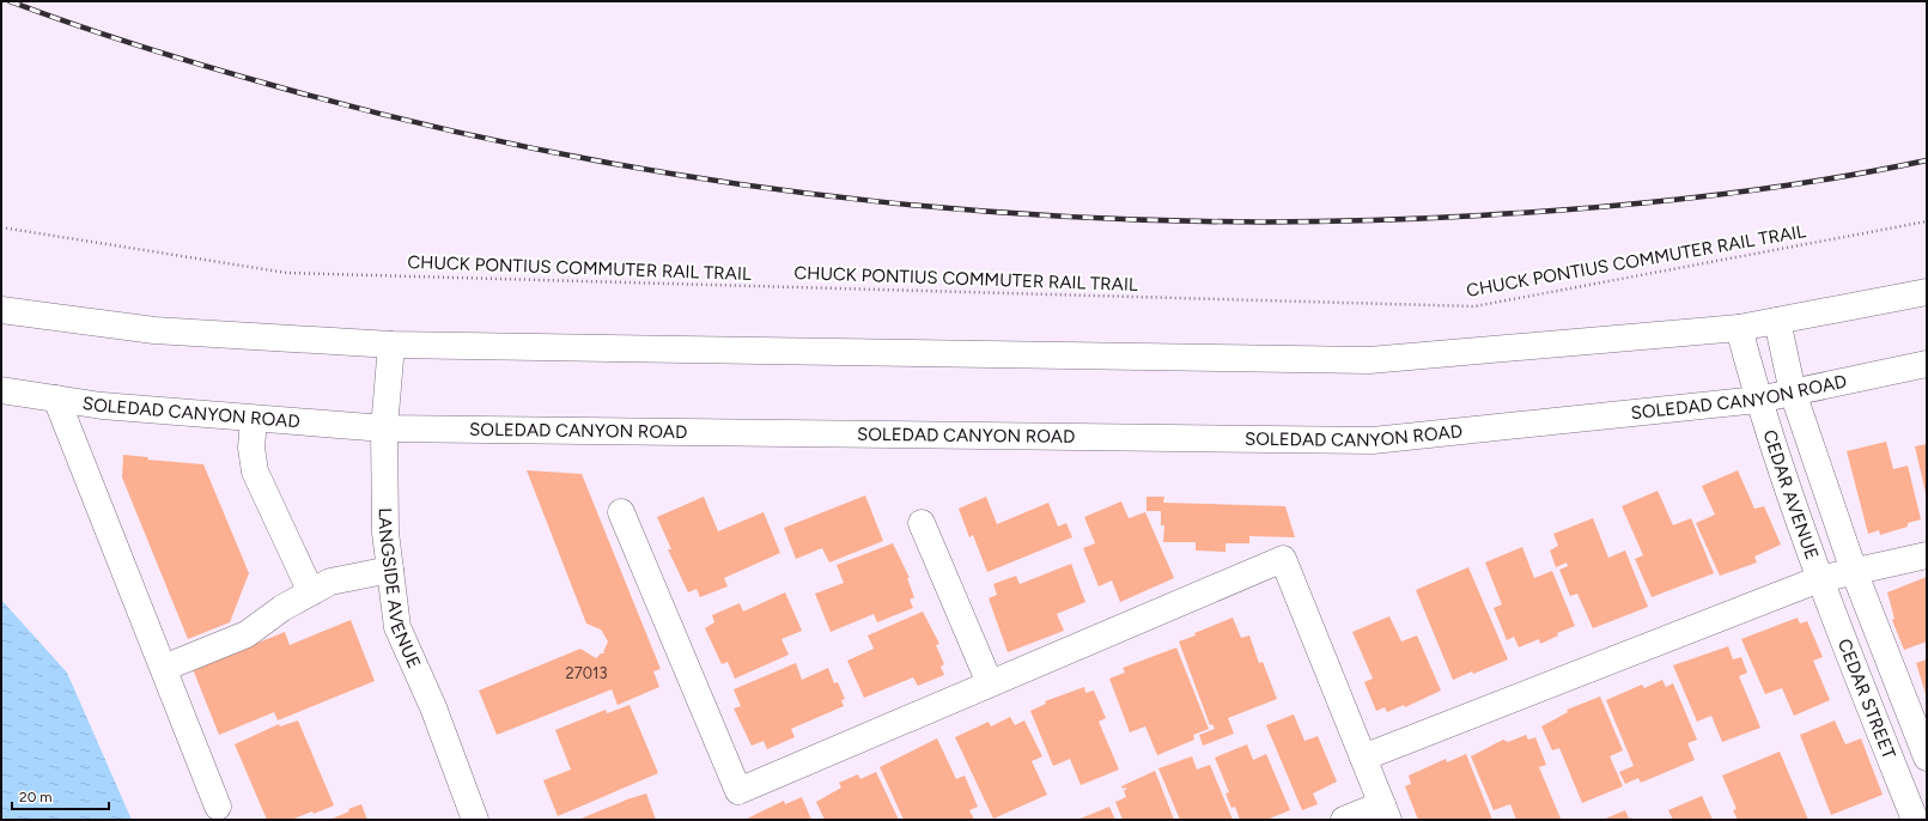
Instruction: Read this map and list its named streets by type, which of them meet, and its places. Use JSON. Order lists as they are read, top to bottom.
{
  "streets": {
    "main road": [
      "SOLEDAD CANYON ROAD",
      "CEDAR AVENUE",
      "LANGSIDE AVENUE",
      "CEDAR STREET"
    ],
    "path": ["CHUCK PONTIUS COMMUTER RAIL TRAIL"]
  },
  "crossings": [
    ["SOLEDAD CANYON ROAD", "CEDAR AVENUE"],
    ["SOLEDAD CANYON ROAD", "LANGSIDE AVENUE"],
    ["CEDAR AVENUE", "CEDAR STREET"]
  ],
  "house_numbers": ["27013"],
  "scale_bar": "20 m"
}
